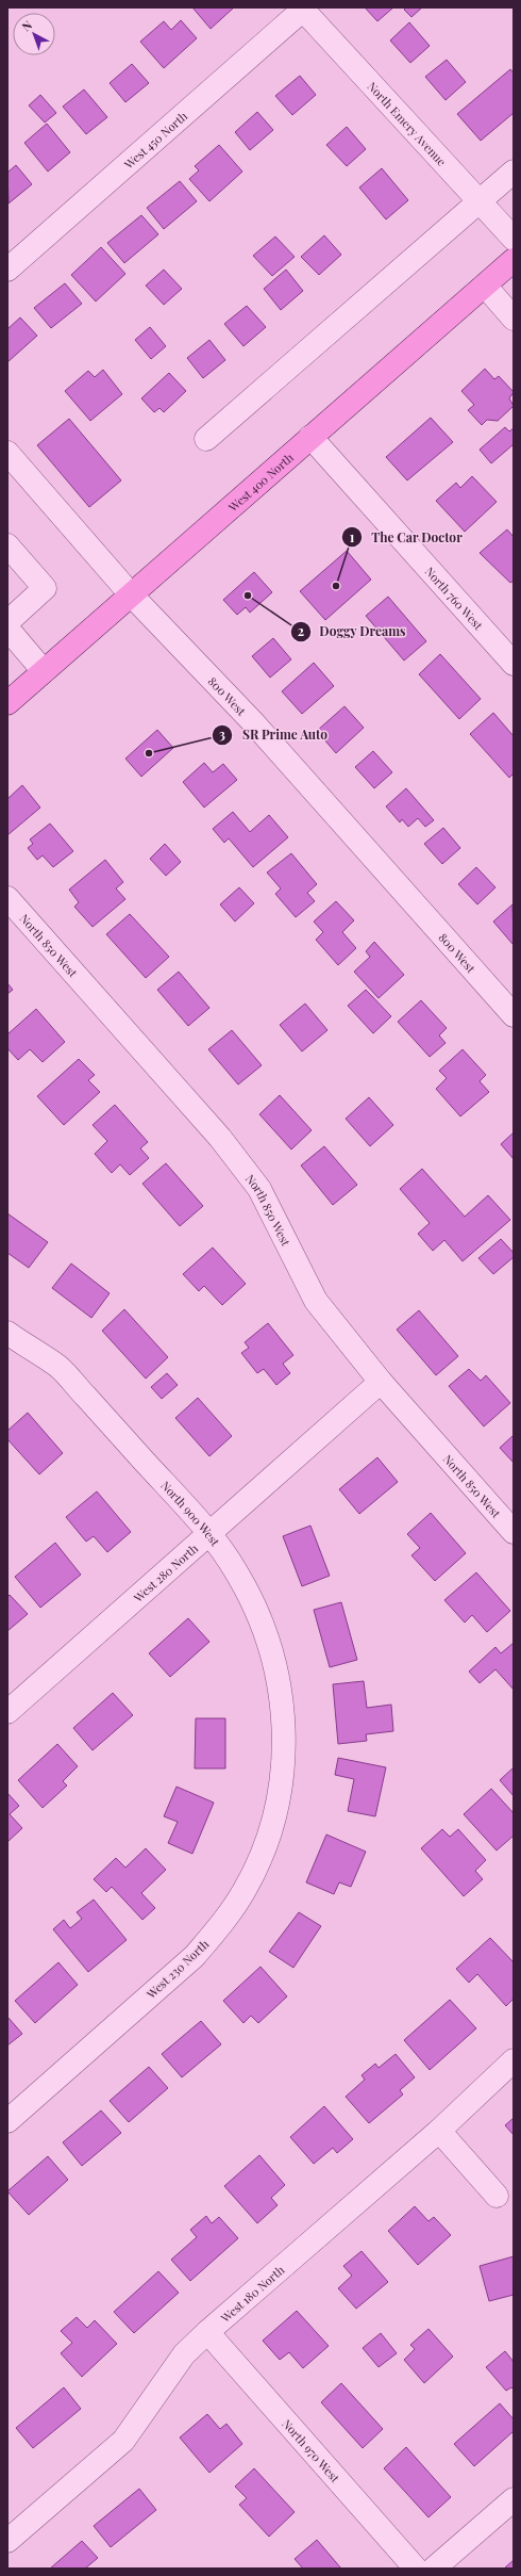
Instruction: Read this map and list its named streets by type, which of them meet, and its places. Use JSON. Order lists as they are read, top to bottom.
{
  "streets": {
    "main road": ["West 400 North"],
    "street": [
      "North Emery Avenue",
      "West 450 North",
      "North 760 West",
      "800 West",
      "North 850 West",
      "North 900 West",
      "West 280 North",
      "West 230 North",
      "West 180 North",
      "North 970 West"
    ]
  },
  "crossings": [
    ["North Emery Avenue", "West 450 North"],
    ["West 400 North", "North 760 West"],
    ["West 400 North", "800 West"],
    ["North 850 West", "West 280 North"],
    ["North 900 West", "West 280 North"],
    ["North 900 West", "West 230 North"],
    ["West 180 North", "North 970 West"]
  ],
  "places": ["The Car Doctor", "Doggy Dreams", "SR Prime Auto"],
  "north": "top left"
}
